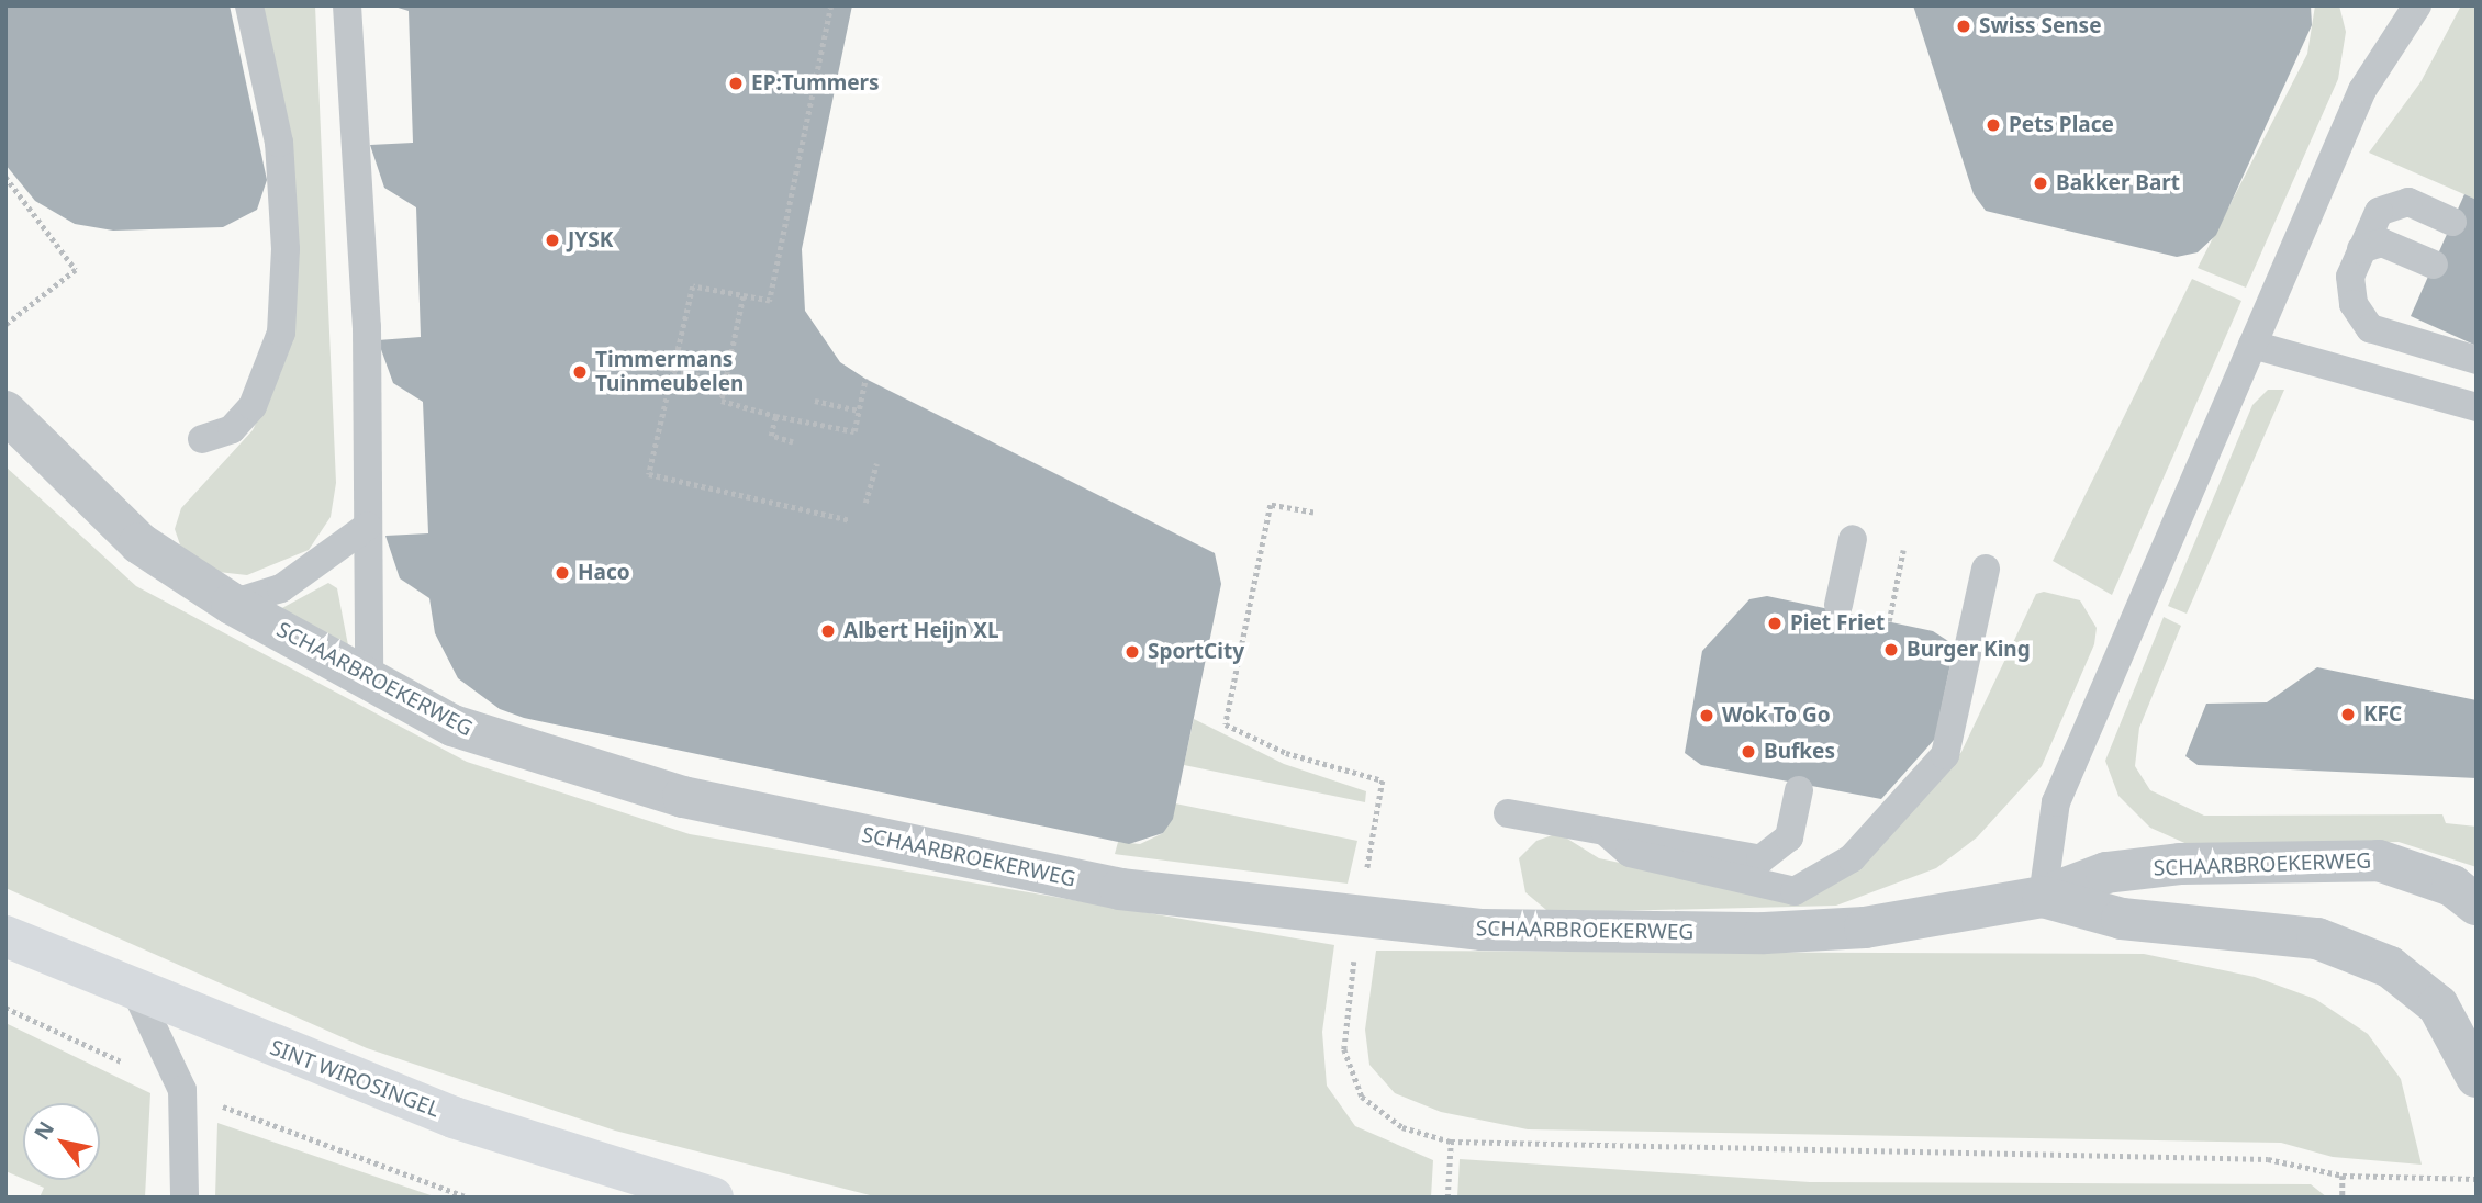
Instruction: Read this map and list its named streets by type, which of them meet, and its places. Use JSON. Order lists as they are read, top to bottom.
{
  "streets": {
    "main road": ["SINT WIROSINGEL"],
    "street": ["SCHAARBROEKERWEG"]
  },
  "places": [
    "Swiss Sense",
    "EP:Tummers",
    "Pets Place",
    "Bakker Bart",
    "JYSK",
    "Timmermans Tuinmeubelen",
    "Haco",
    "Piet Friet",
    "Albert Heijn XL",
    "Burger King",
    "SportCity",
    "KFC",
    "Wok To Go",
    "Bufkes"
  ],
  "north": "top left"
}
